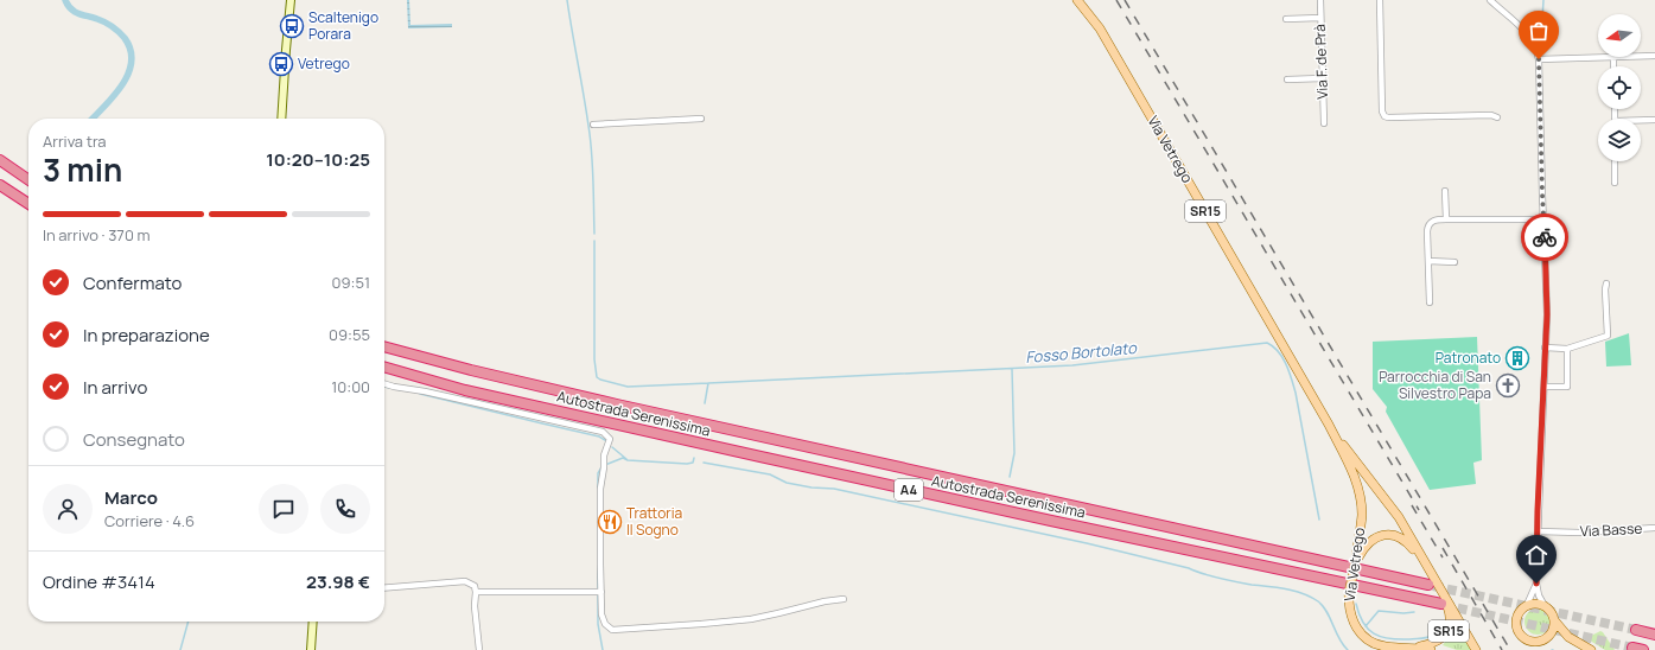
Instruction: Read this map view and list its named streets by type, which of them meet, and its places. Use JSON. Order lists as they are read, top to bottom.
{
  "streets": {
    "highway": ["Autostrada Serenissima", "A4"],
    "main road": ["Via Vetrego", "SR15"],
    "street": ["Via F. de Prà", "Via Basse"]
  },
  "crossings": [
    ["Via Vetrego", "SR15"]
  ],
  "water": ["Fosso Bortolato"],
  "places": {
    "bus stop": ["Scaltenigo Porara", "Vetrego"],
    "building": ["Patronato"],
    "church": ["Parrocchia di San Silvestro Papa"],
    "restaurant": ["Trattoria Il Sogno"]
  },
  "north": "left",
  "page": {
    "heading": ["3 min", "Arriva tra", "10:20–10:25"],
    "panel": [
      "Marco",
      "Corriere · 4.6",
      "Ordine #3414",
      "23.98 €"
    ],
    "bar": "In arrivo · 370 m",
    "list": [
      ["Confermato", "09:51"],
      ["In preparazione", "09:55"],
      ["In arrivo", "10:00"],
      "Consegnato"
    ]
  }
}
